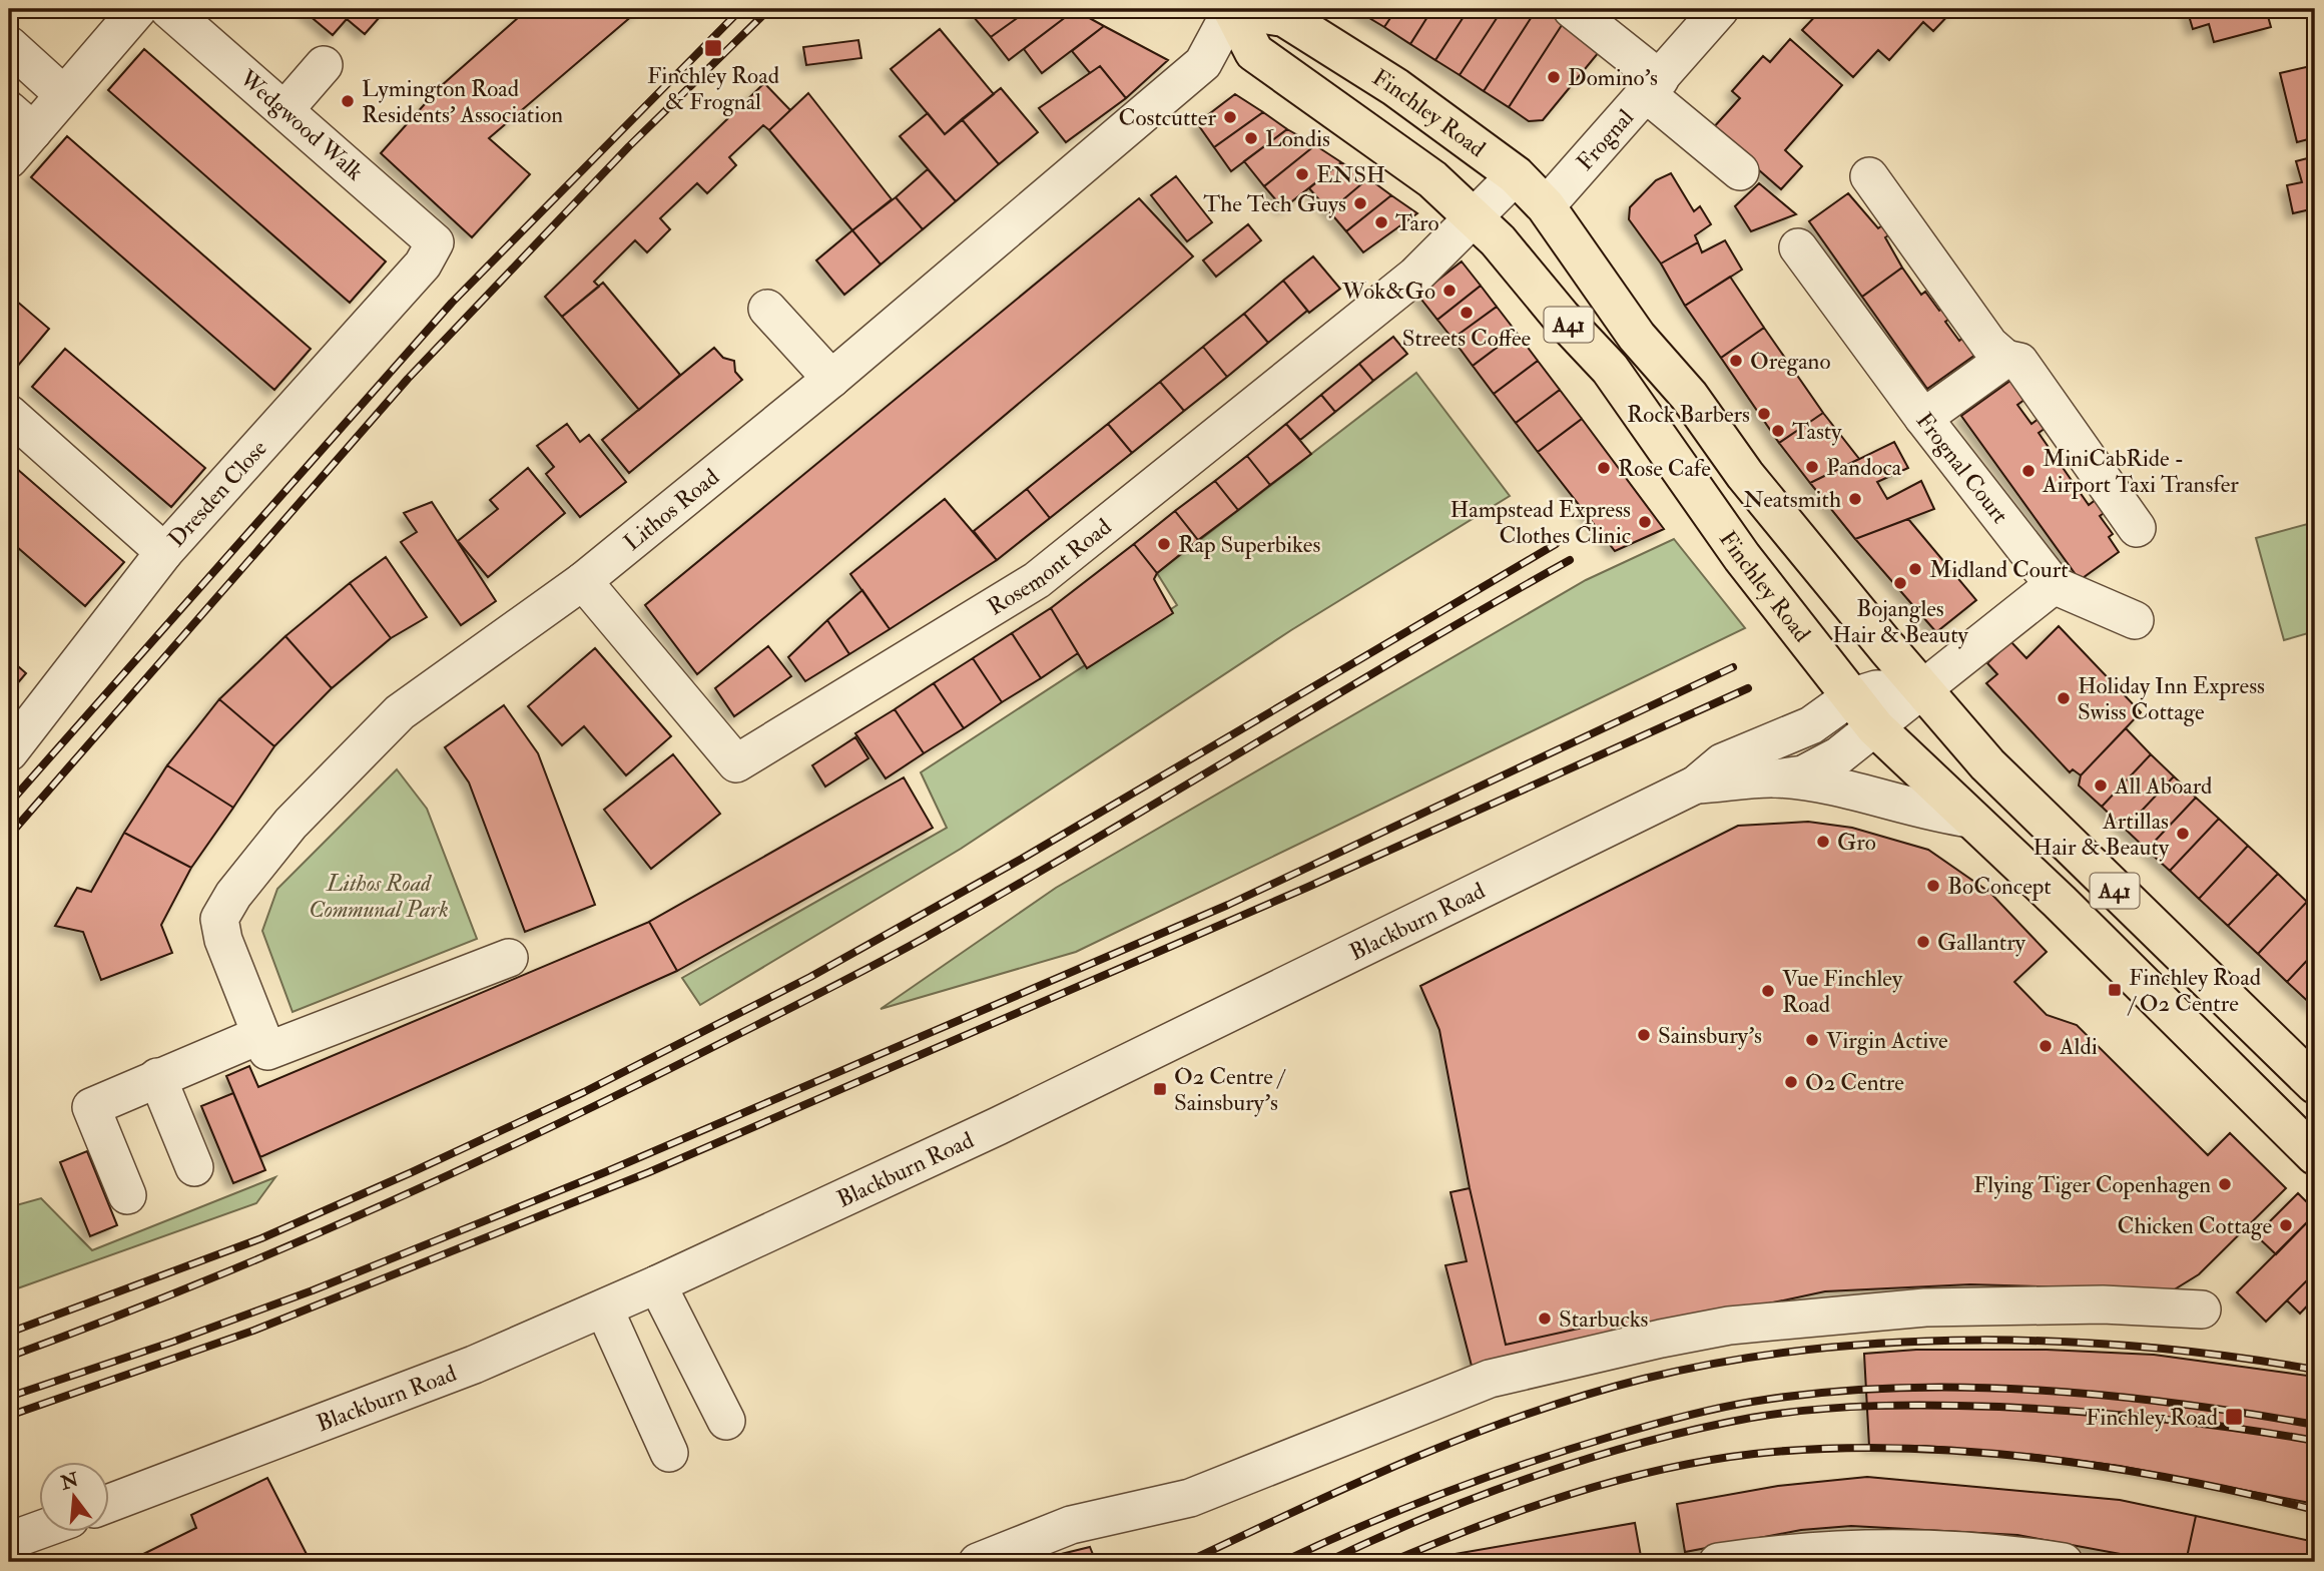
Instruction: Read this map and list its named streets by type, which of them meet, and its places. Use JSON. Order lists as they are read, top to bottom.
{
  "streets": {
    "highway": ["Finchley Road", "A41"],
    "street": [
      "Wedgwood Walk",
      "Frognal",
      "Frognal Court",
      "Dresden Close",
      "Lithos Road",
      "Rosemont Road",
      "Blackburn Road"
    ]
  },
  "crossings": [
    ["Finchley Road", "Frognal"],
    ["Finchley Road", "Lithos Road"],
    ["Finchley Road", "Rosemont Road"],
    ["Finchley Road", "Blackburn Road"],
    ["Wedgwood Walk", "Dresden Close"],
    ["Lithos Road", "Rosemont Road"]
  ],
  "parks": ["Lithos Road Communal Park"],
  "places": {
    "transit": [
      "Finchley Road & Frognal",
      "Finchley Road / O2 Centre",
      "O2 Centre / Sainsbury's",
      "Finchley Road"
    ],
    "other": [
      "Domino's",
      "Lymington Road Residents' Association",
      "Costcutter",
      "Londis",
      "ENSH",
      "The Tech Guys",
      "Taro",
      "Wok&Go",
      "Streets Coffee",
      "Oregano",
      "Rock Barbers",
      "Tasty",
      "Pandoca",
      "Rose Cafe",
      "MiniCabRide - Airport Taxi Transfer",
      "Neatsmith",
      "Hampstead Express Clothes Clinic",
      "Rap Superbikes",
      "Midland Court",
      "Bojangles Hair & Beauty",
      "Holiday Inn Express Swiss Cottage",
      "All Aboard",
      "Artillas Hair & Beauty",
      "Gro",
      "BoConcept",
      "Gallantry",
      "Vue Finchley Road",
      "Sainsbury's",
      "Virgin Active",
      "Aldi",
      "O2 Centre",
      "Flying Tiger Copenhagen",
      "Chicken Cottage",
      "Starbucks"
    ]
  },
  "north": "top"
}
